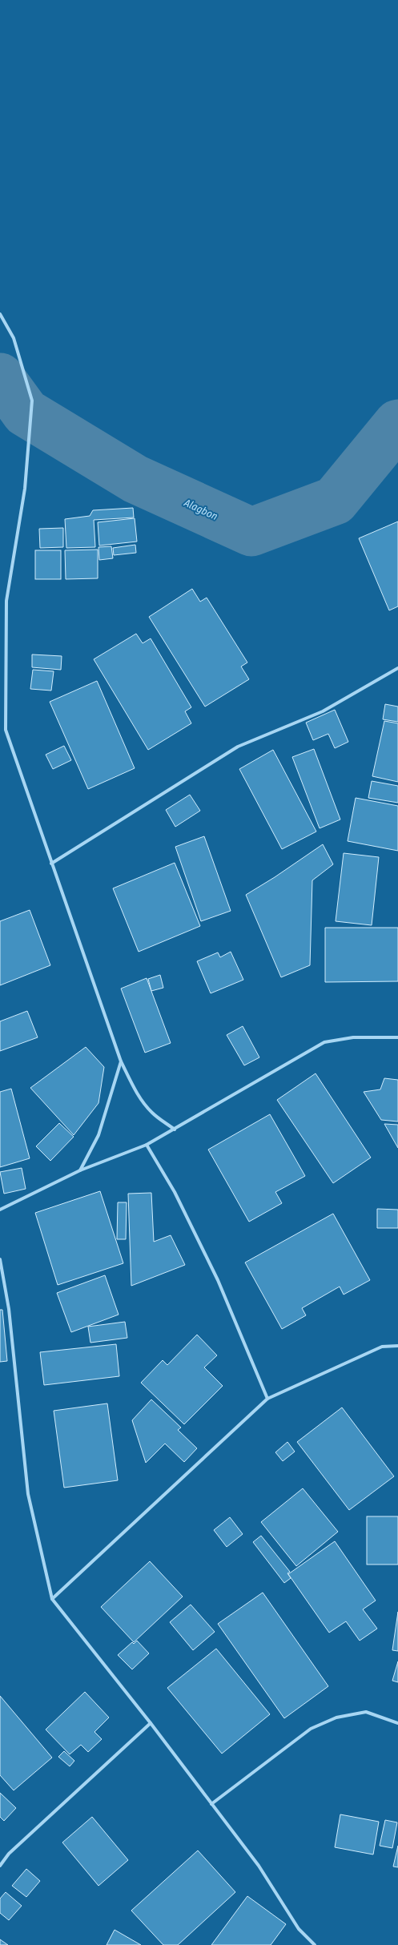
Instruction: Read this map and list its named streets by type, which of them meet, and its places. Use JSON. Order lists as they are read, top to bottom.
{
  "water": ["Alagbon"]
}
